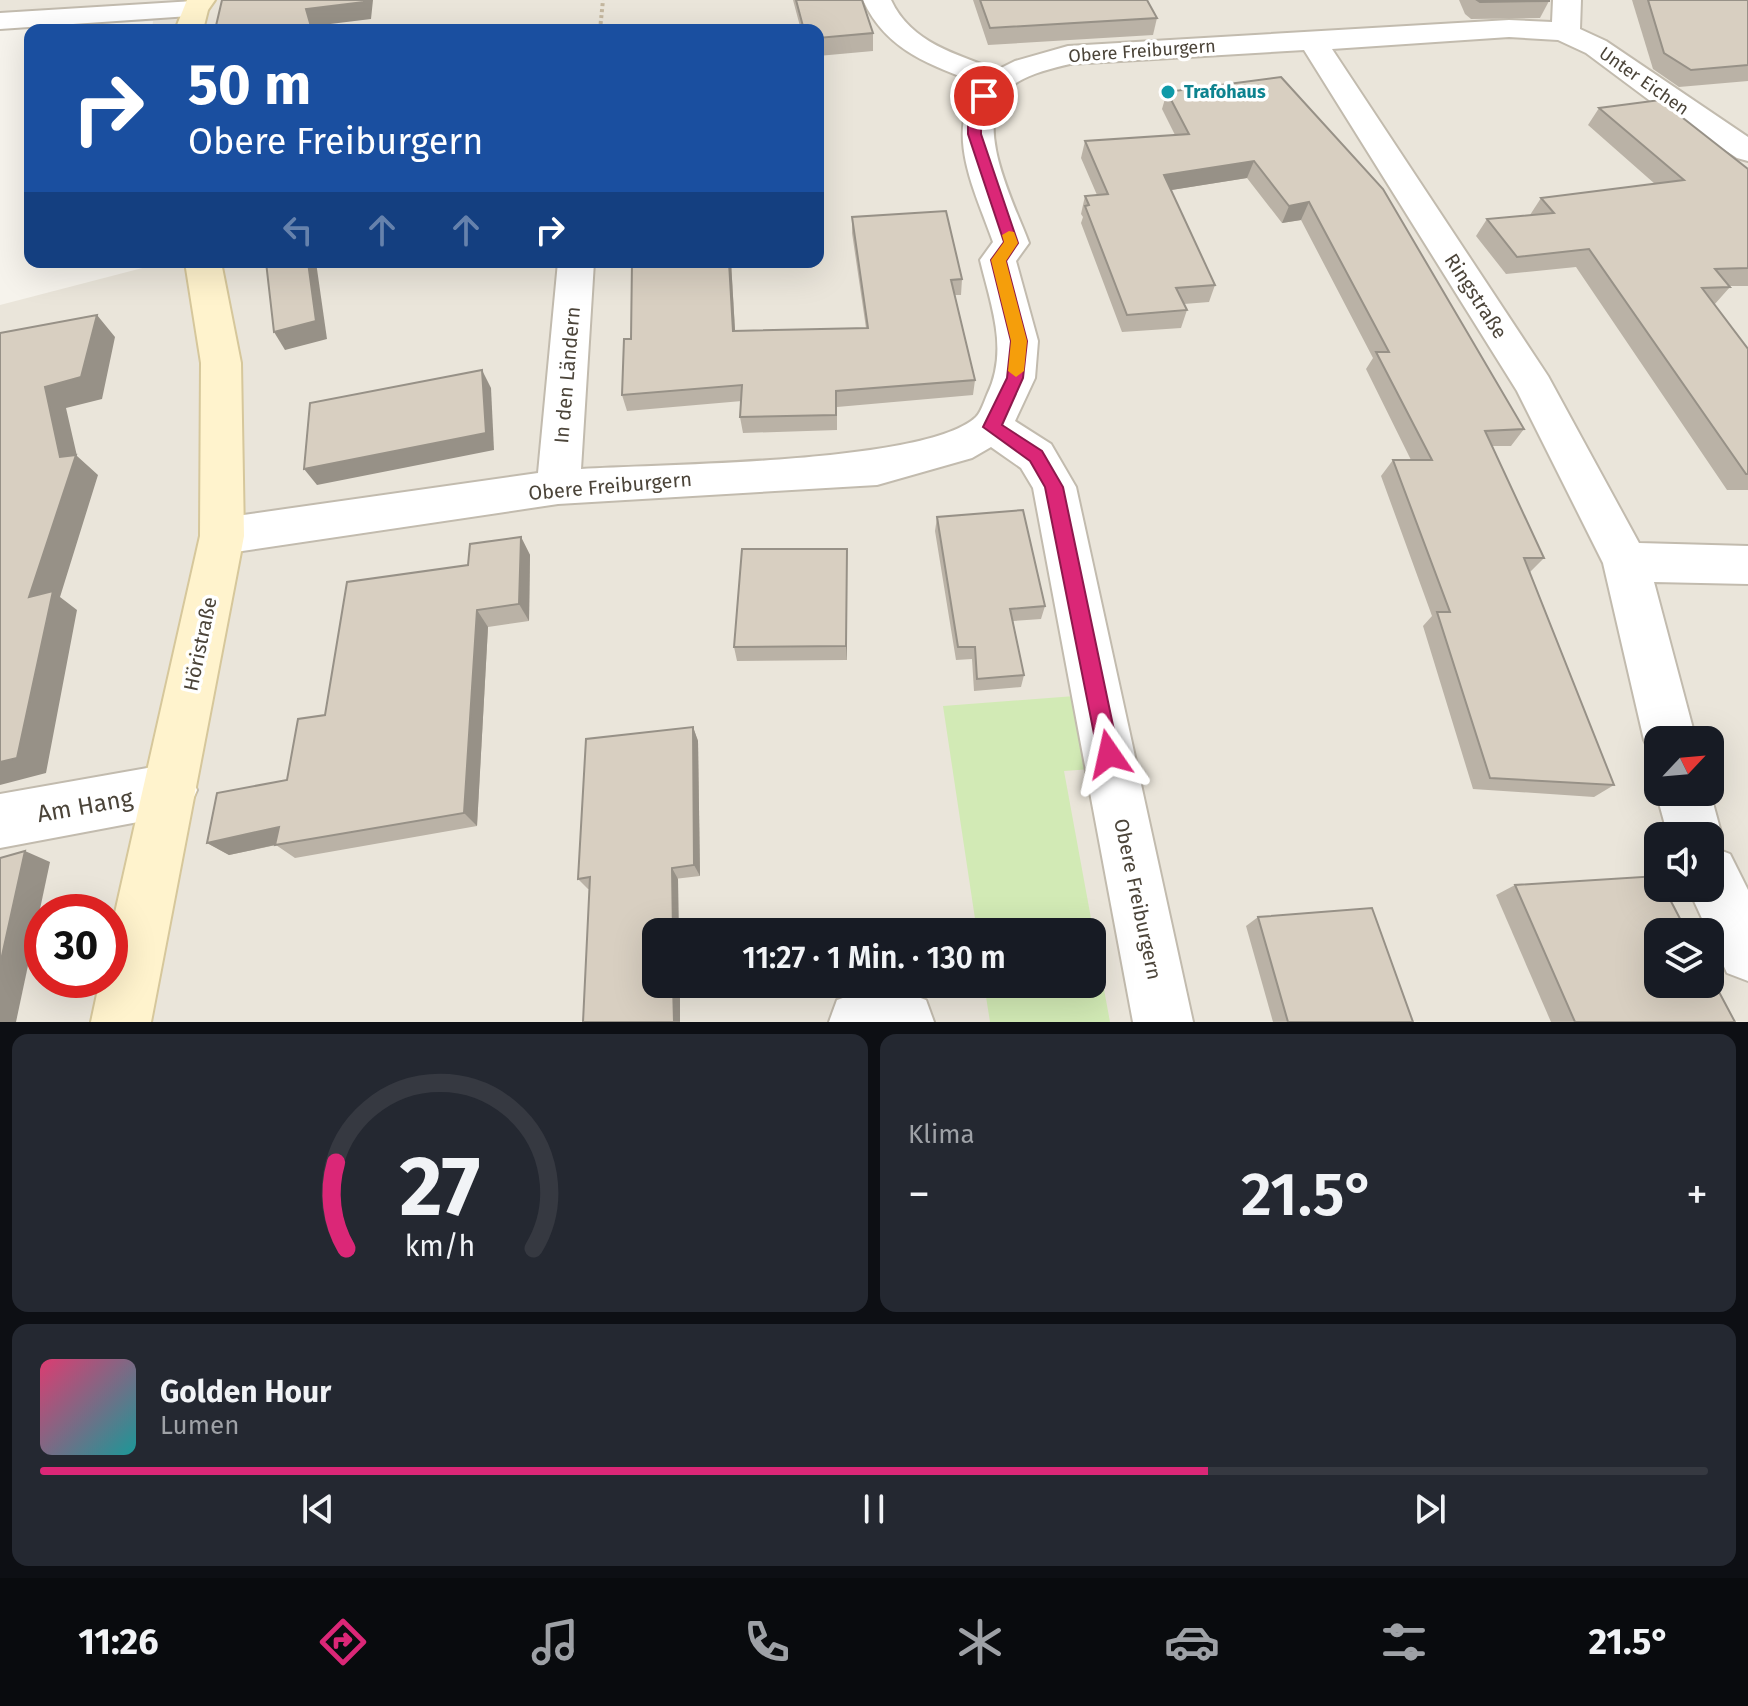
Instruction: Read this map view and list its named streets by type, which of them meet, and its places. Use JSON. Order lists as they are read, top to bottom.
{
  "streets": {
    "main road": ["Höristraße"],
    "street": [
      "Obere Freiburgern",
      "Unter Eichen",
      "Ringstraße",
      "In den Ländern",
      "Am Hang"
    ]
  },
  "crossings": [
    ["Obere Freiburgern", "Unter Eichen"],
    ["Obere Freiburgern", "Ringstraße"],
    ["Obere Freiburgern", "In den Ländern"],
    ["Obere Freiburgern", "Höristraße"],
    ["Höristraße", "Am Hang"]
  ],
  "places": ["Trafohaus"],
  "north": "top right",
  "page": {
    "turn": ["50 m", "Obere Freiburgern"],
    "limit": "30",
    "trip": "11:27 · 1 Min. · 130 m",
    "tile": "Klima",
    "heat": ["−", "21.5°", "+"],
    "song": ["Golden Hour", "Lumen"],
    "tabs": ["11:26", "21.5°"],
    "gauge": ["27", "km/h"]
  }
}
